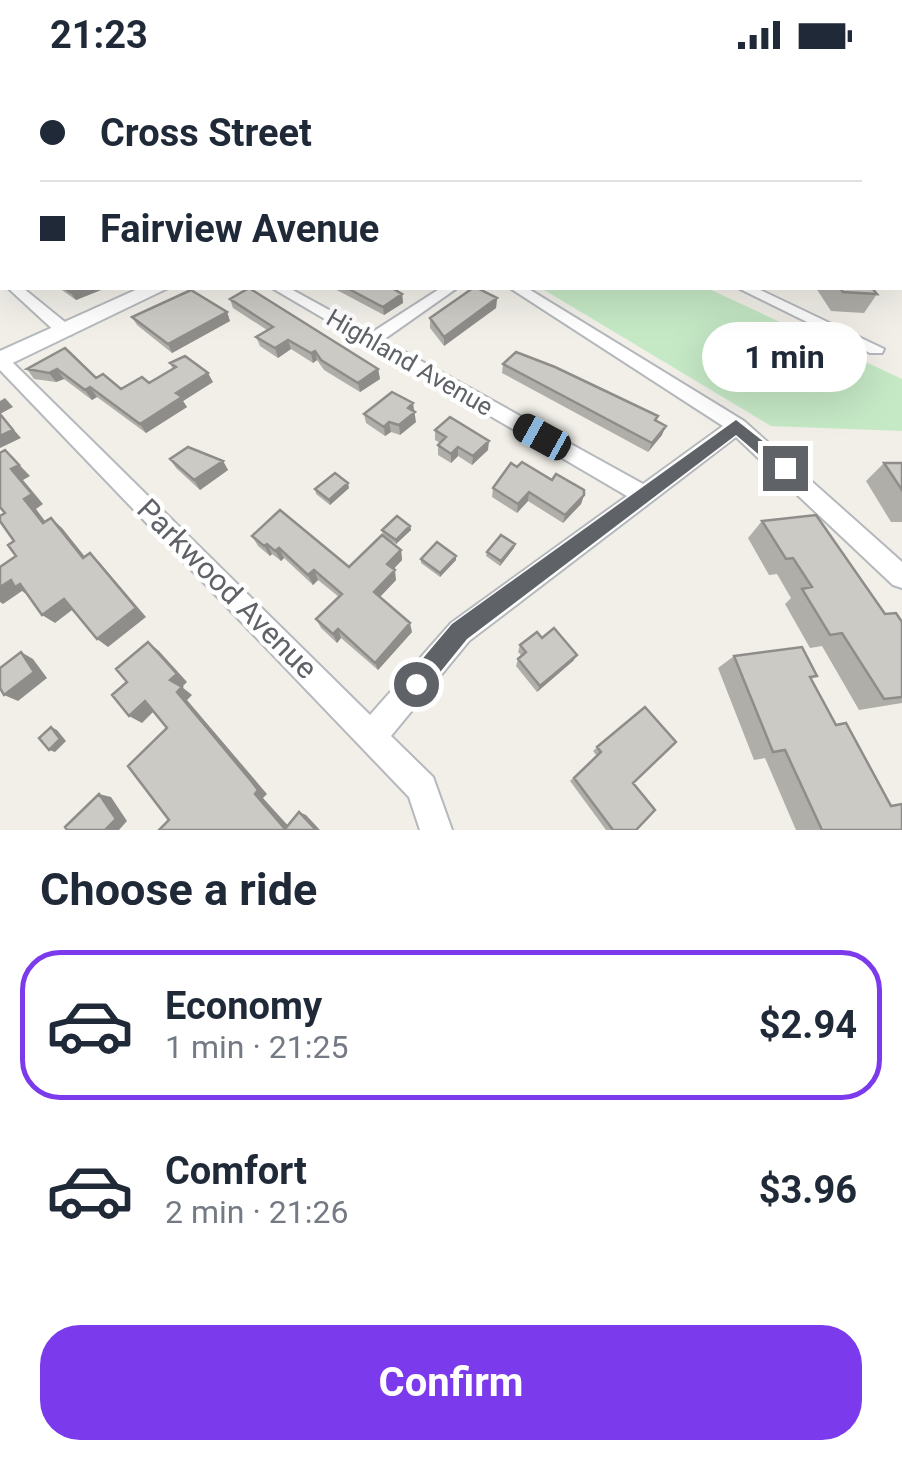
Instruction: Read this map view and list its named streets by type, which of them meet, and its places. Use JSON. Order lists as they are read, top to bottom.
{
  "streets": {
    "street": ["Highland Avenue", "Parkwood Avenue"]
  },
  "page": {
    "status": "21:23",
    "banner": ["Cross Street", "Fairview Avenue"],
    "bubble": "1 min",
    "heading": "Choose a ride",
    "list": [
      {
        "name": "Economy",
        "note": "1 min · 21:25",
        "value": "$2.94"
      },
      {
        "name": "Comfort",
        "note": "2 min · 21:26",
        "value": "$3.96"
      }
    ],
    "buttons": "Confirm"
  }
}
